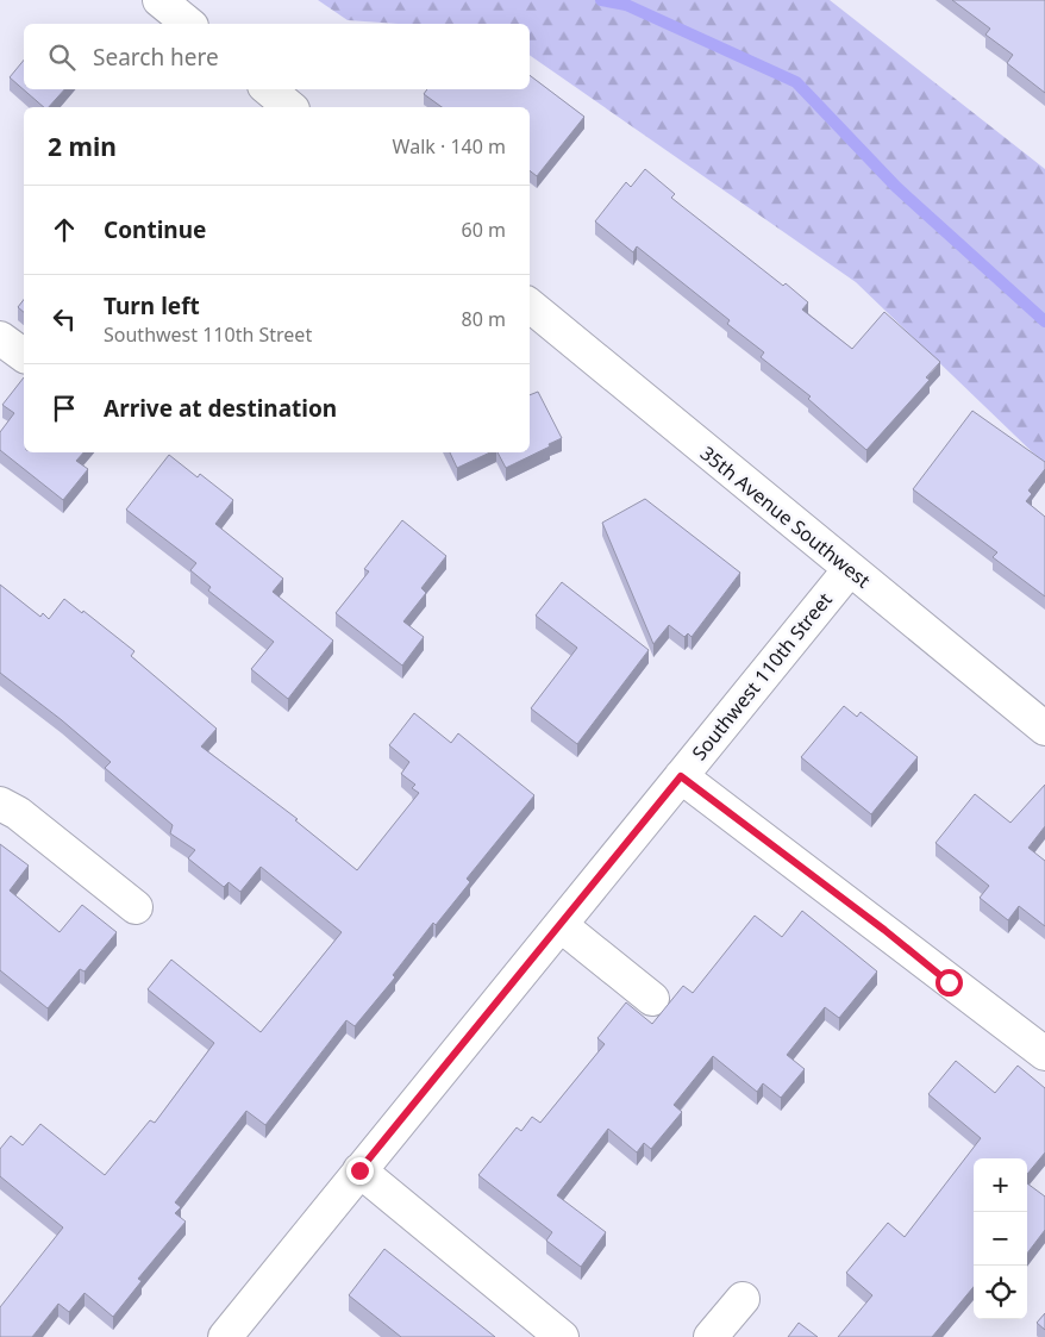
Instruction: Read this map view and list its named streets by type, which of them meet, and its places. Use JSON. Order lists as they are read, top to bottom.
{
  "streets": {
    "street": ["35th Avenue Southwest", "Southwest 110th Street"]
  },
  "crossings": [
    ["35th Avenue Southwest", "Southwest 110th Street"]
  ],
  "page": {
    "search": "Search here",
    "heading": ["2 min", "Walk · 140 m"],
    "list": [
      ["Continue", "60 m"],
      ["Turn left", "Southwest 110th Street", "80 m"],
      "Arrive at destination"
    ],
    "map_buttons": ["+", "−"]
  }
}
